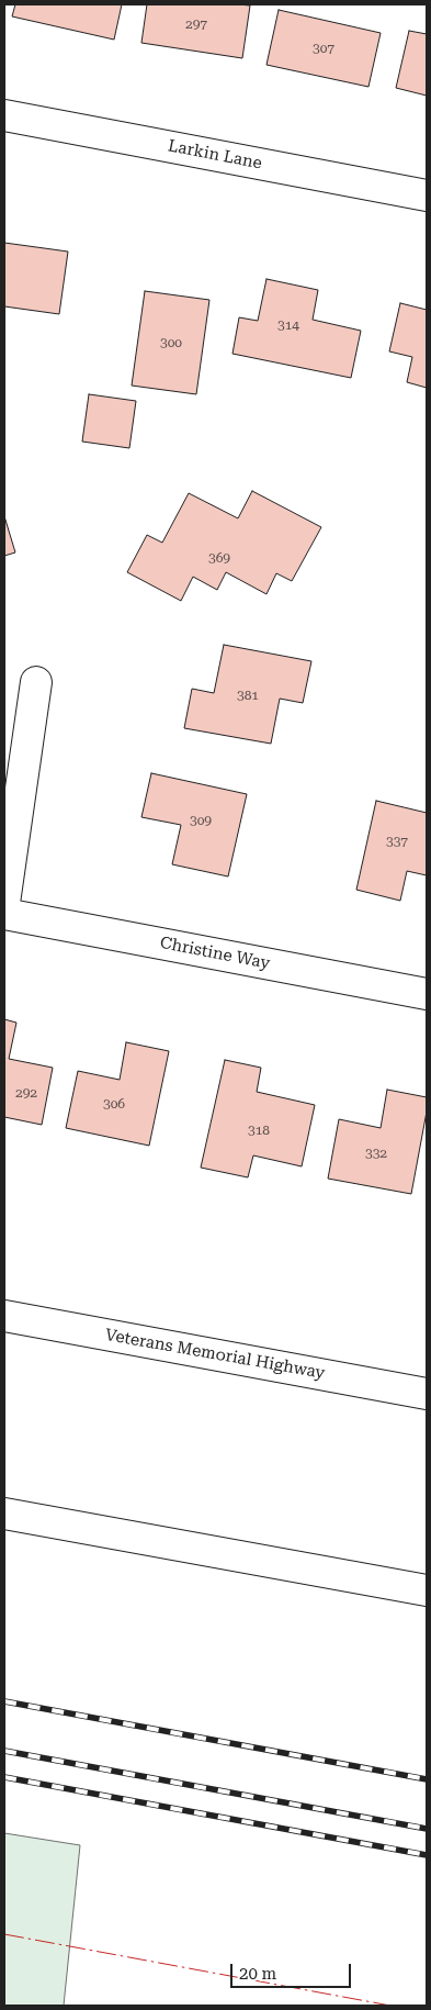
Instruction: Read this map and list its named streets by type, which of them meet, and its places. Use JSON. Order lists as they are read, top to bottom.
{
  "streets": {
    "main road": ["Larkin Lane", "Christine Way", "Veterans Memorial Highway"]
  },
  "house_numbers": [
    "297",
    "307",
    "314",
    "300",
    "369",
    "381",
    "309",
    "337",
    "292",
    "306",
    "318",
    "332"
  ],
  "scale_bar": "20 m"
}
